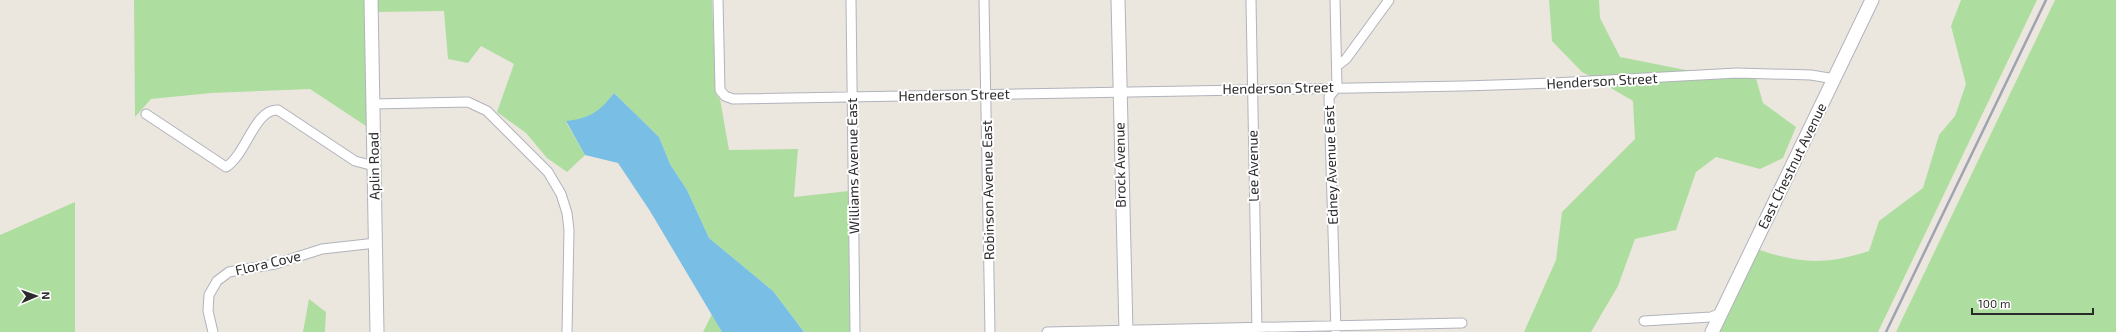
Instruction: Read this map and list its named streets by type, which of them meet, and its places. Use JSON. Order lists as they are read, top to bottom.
{
  "streets": {
    "street": [
      "Henderson Street",
      "Brock Avenue",
      "Edney Avenue East",
      "Aplin Road",
      "Williams Avenue East",
      "Lee Avenue",
      "East Chestnut Avenue",
      "Robinson Avenue East",
      "Flora Cove"
    ]
  },
  "crossings": [
    ["Henderson Street", "Brock Avenue"],
    ["Henderson Street", "Edney Avenue East"],
    ["Henderson Street", "Williams Avenue East"],
    ["Henderson Street", "Lee Avenue"],
    ["Henderson Street", "East Chestnut Avenue"],
    ["Henderson Street", "Robinson Avenue East"],
    ["Aplin Road", "Flora Cove"]
  ],
  "scale_bar": "100 m",
  "north": "right"
}
